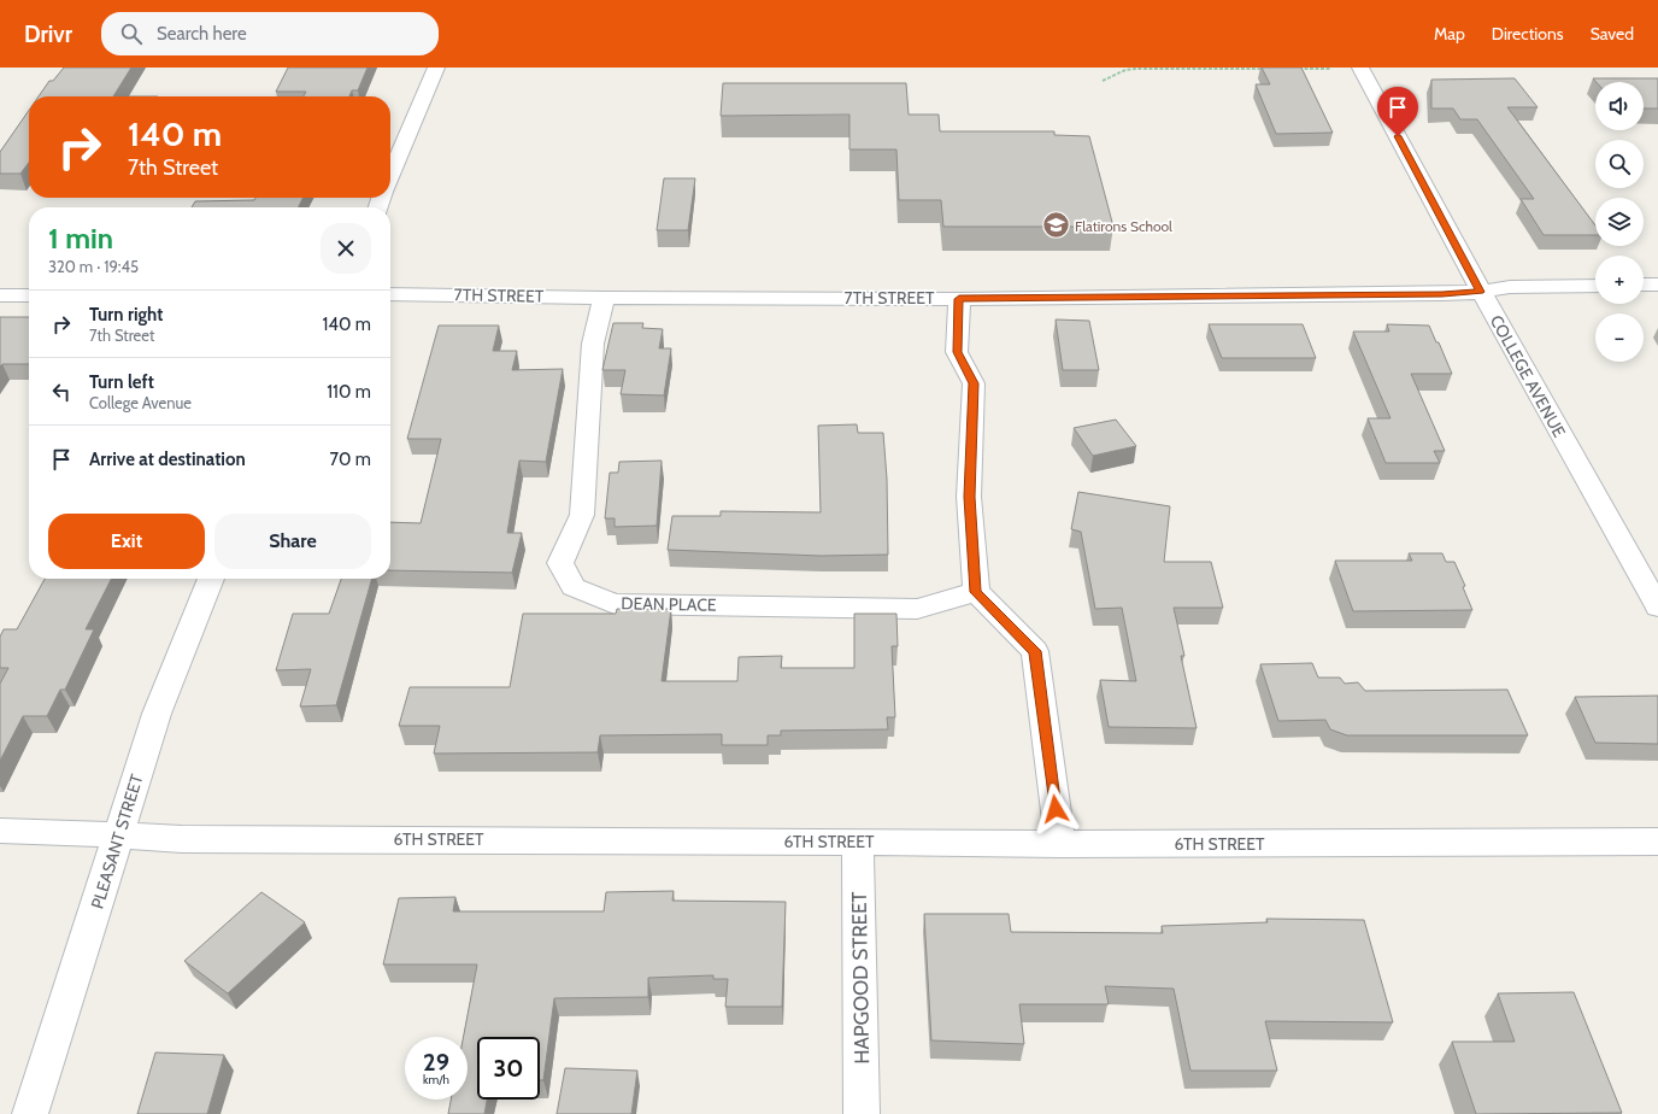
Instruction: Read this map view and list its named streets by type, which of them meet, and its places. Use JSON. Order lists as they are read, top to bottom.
{
  "streets": {
    "street": [
      "7TH STREET",
      "COLLEGE AVENUE",
      "DEAN PLACE",
      "6TH STREET",
      "PLEASANT STREET",
      "HAPGOOD STREET"
    ]
  },
  "crossings": [
    ["7TH STREET", "COLLEGE AVENUE"],
    ["7TH STREET", "DEAN PLACE"],
    ["6TH STREET", "PLEASANT STREET"],
    ["6TH STREET", "HAPGOOD STREET"]
  ],
  "places": {
    "school or university": ["Flatirons School"]
  },
  "page": {
    "header": "Drivr",
    "search": "Search here",
    "nav": ["Map", "Directions", "Saved"],
    "map_buttons": ["+", "−"],
    "turn": ["140 m", "7th Street"],
    "heading": ["1 min", "320 m · 19:45"],
    "list": [
      {
        "name": "Turn right",
        "note": "7th Street",
        "value": "140 m"
      },
      {
        "name": "Turn left",
        "note": "College Avenue",
        "value": "110 m"
      },
      {
        "name": "Arrive at destination",
        "value": "70 m"
      }
    ],
    "buttons": ["Exit", "Share"],
    "speed": "29 km/h",
    "limit": "30"
  }
}
